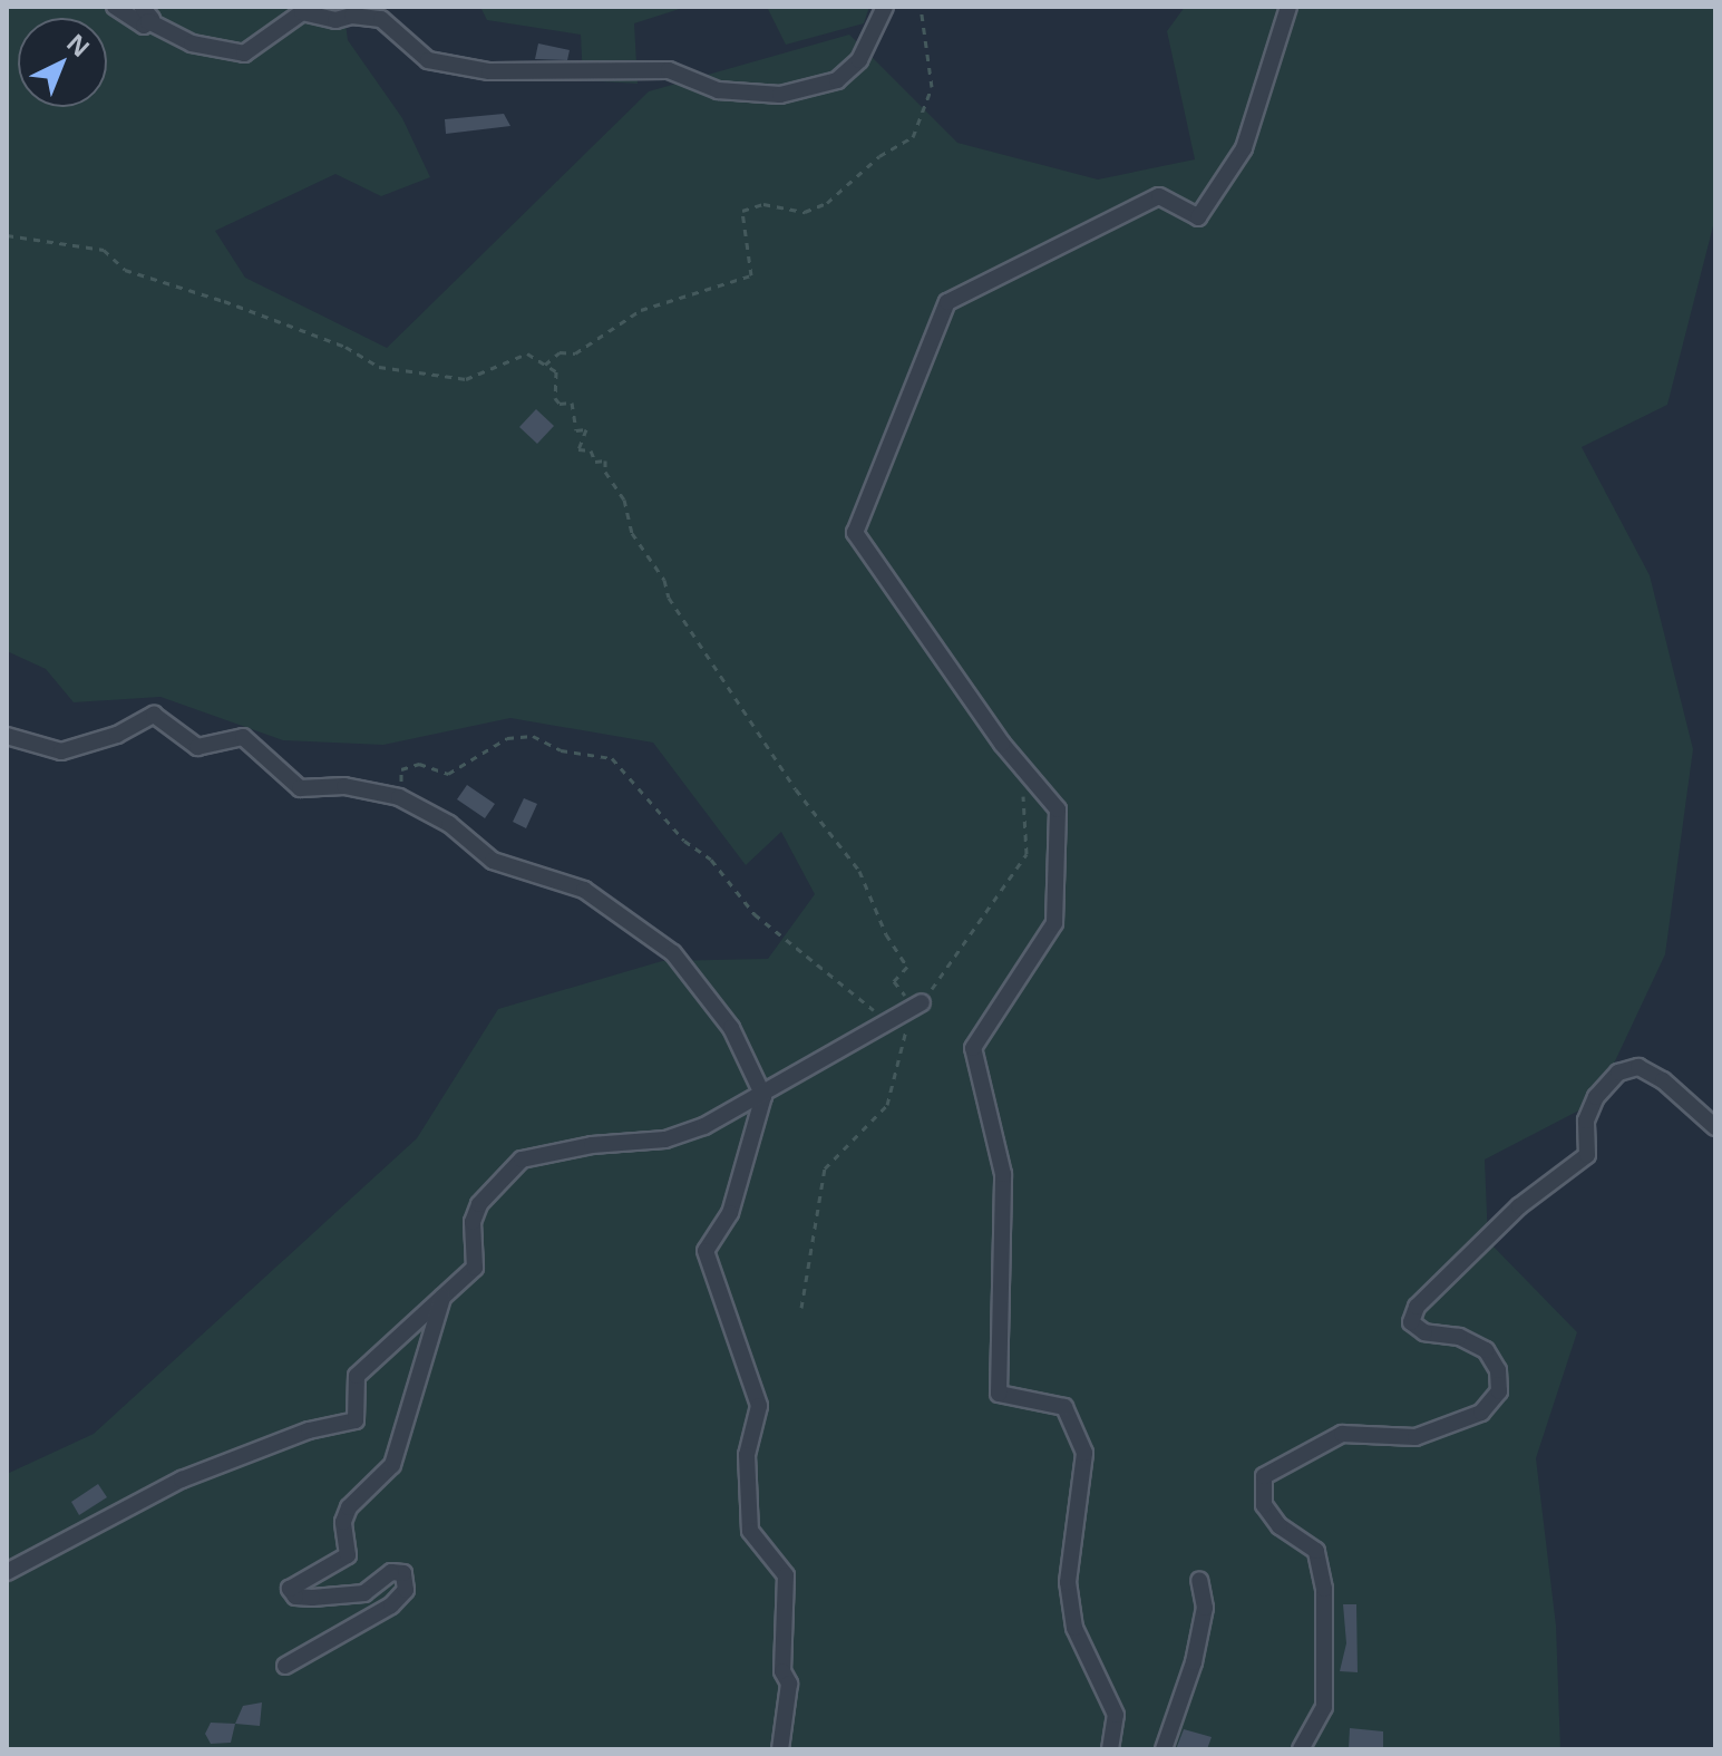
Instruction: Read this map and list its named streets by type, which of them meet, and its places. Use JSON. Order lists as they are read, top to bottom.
{
  "north": "top right"
}
